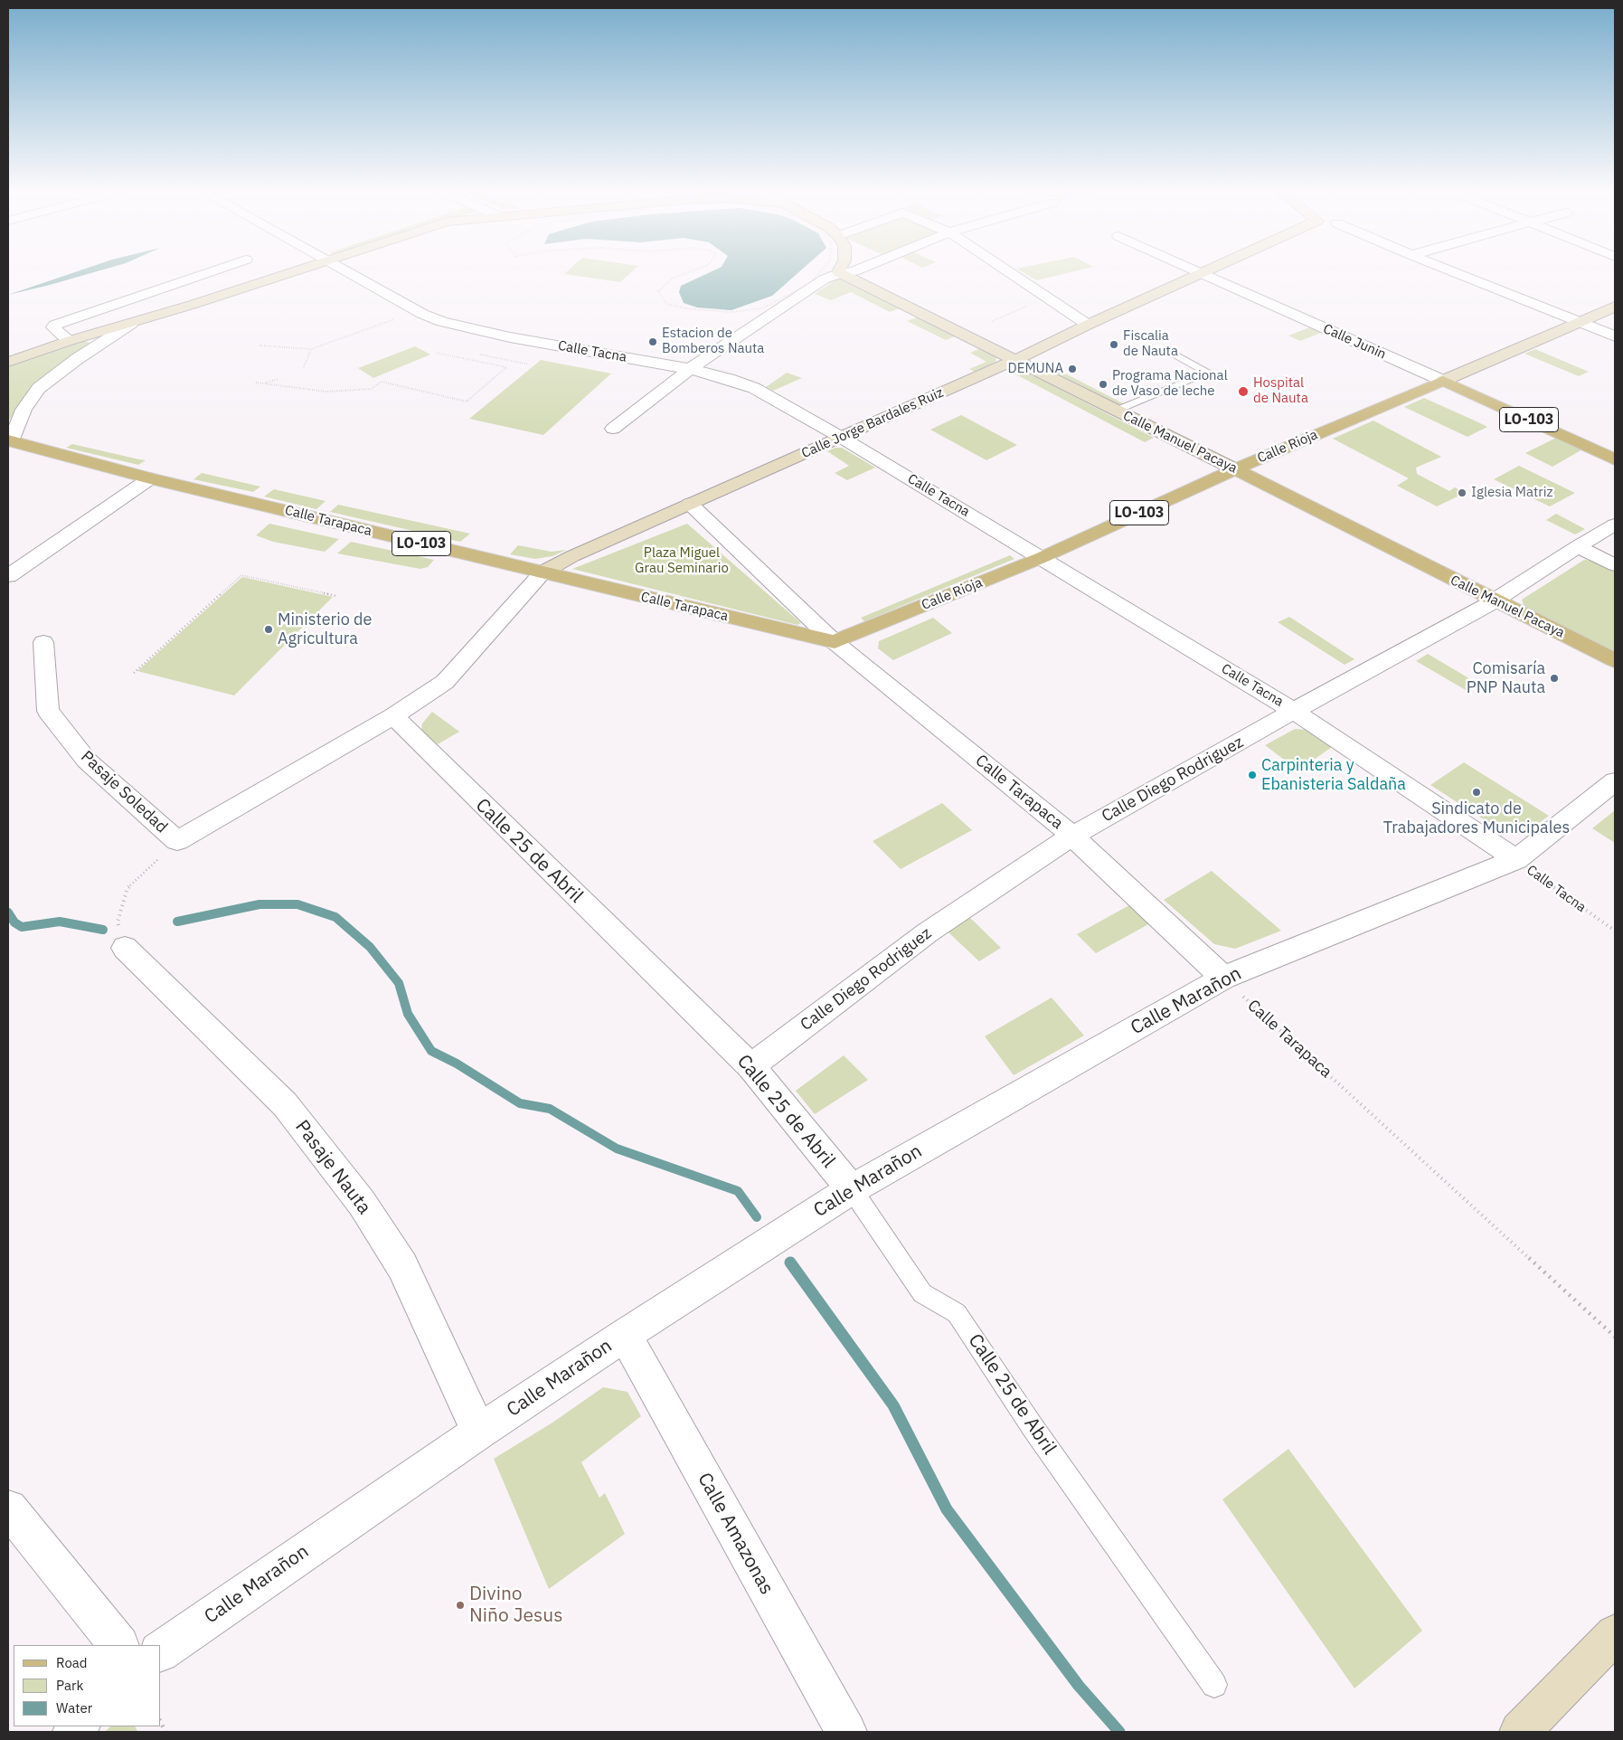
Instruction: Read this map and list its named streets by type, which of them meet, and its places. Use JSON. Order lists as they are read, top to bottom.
{
  "streets": {
    "main road": [
      "LO-103",
      "Calle Manuel Pacaya",
      "Calle Rioja",
      "Calle Tarapaca"
    ],
    "street": [
      "Calle Junin",
      "Calle Tacna",
      "Calle Jorge Bardales Ruiz",
      "Calle Diego Rodriguez",
      "Pasaje Soledad",
      "Calle 25 de Abril",
      "Calle Marañon",
      "Pasaje Nauta",
      "Calle Amazonas"
    ]
  },
  "crossings": [
    ["Calle Junin", "LO-103"],
    ["Calle Junin", "Calle Jorge Bardales Ruiz"],
    ["Calle Junin", "Calle Rioja"],
    ["Calle Tacna", "Calle Jorge Bardales Ruiz"],
    ["Calle Tacna", "Calle Rioja"],
    ["Calle Tacna", "Calle Diego Rodriguez"],
    ["Calle Tacna", "Calle Marañon"],
    ["LO-103", "Calle Rioja"],
    ["Calle Jorge Bardales Ruiz", "Calle Manuel Pacaya"],
    ["Calle Jorge Bardales Ruiz", "Calle Tarapaca"],
    ["Calle Manuel Pacaya", "Calle Rioja"],
    ["Calle Manuel Pacaya", "Calle Diego Rodriguez"],
    ["Calle Rioja", "Calle Tarapaca"],
    ["Calle Tarapaca", "Calle Diego Rodriguez"],
    ["Calle Tarapaca", "Calle Marañon"],
    ["Calle Diego Rodriguez", "Calle 25 de Abril"],
    ["Calle 25 de Abril", "Calle Marañon"],
    ["Calle Marañon", "Pasaje Nauta"],
    ["Calle Marañon", "Calle Amazonas"]
  ],
  "parks": ["Plaza Miguel Grau Seminario"],
  "places": [
    "Estacion de Bomberos Nauta",
    "Fiscalia de Nauta",
    "DEMUNA",
    "Programa Nacional de Vaso de leche",
    "Hospital de Nauta",
    "Iglesia Matriz",
    "Ministerio de Agricultura",
    "Comisaría PNP Nauta",
    "Carpinteria y Ebanisteria Saldaña",
    "Sindicato de Trabajadores Municipales",
    "Divino Niño Jesus"
  ],
  "legend": ["Road", "Park", "Water"]
}
